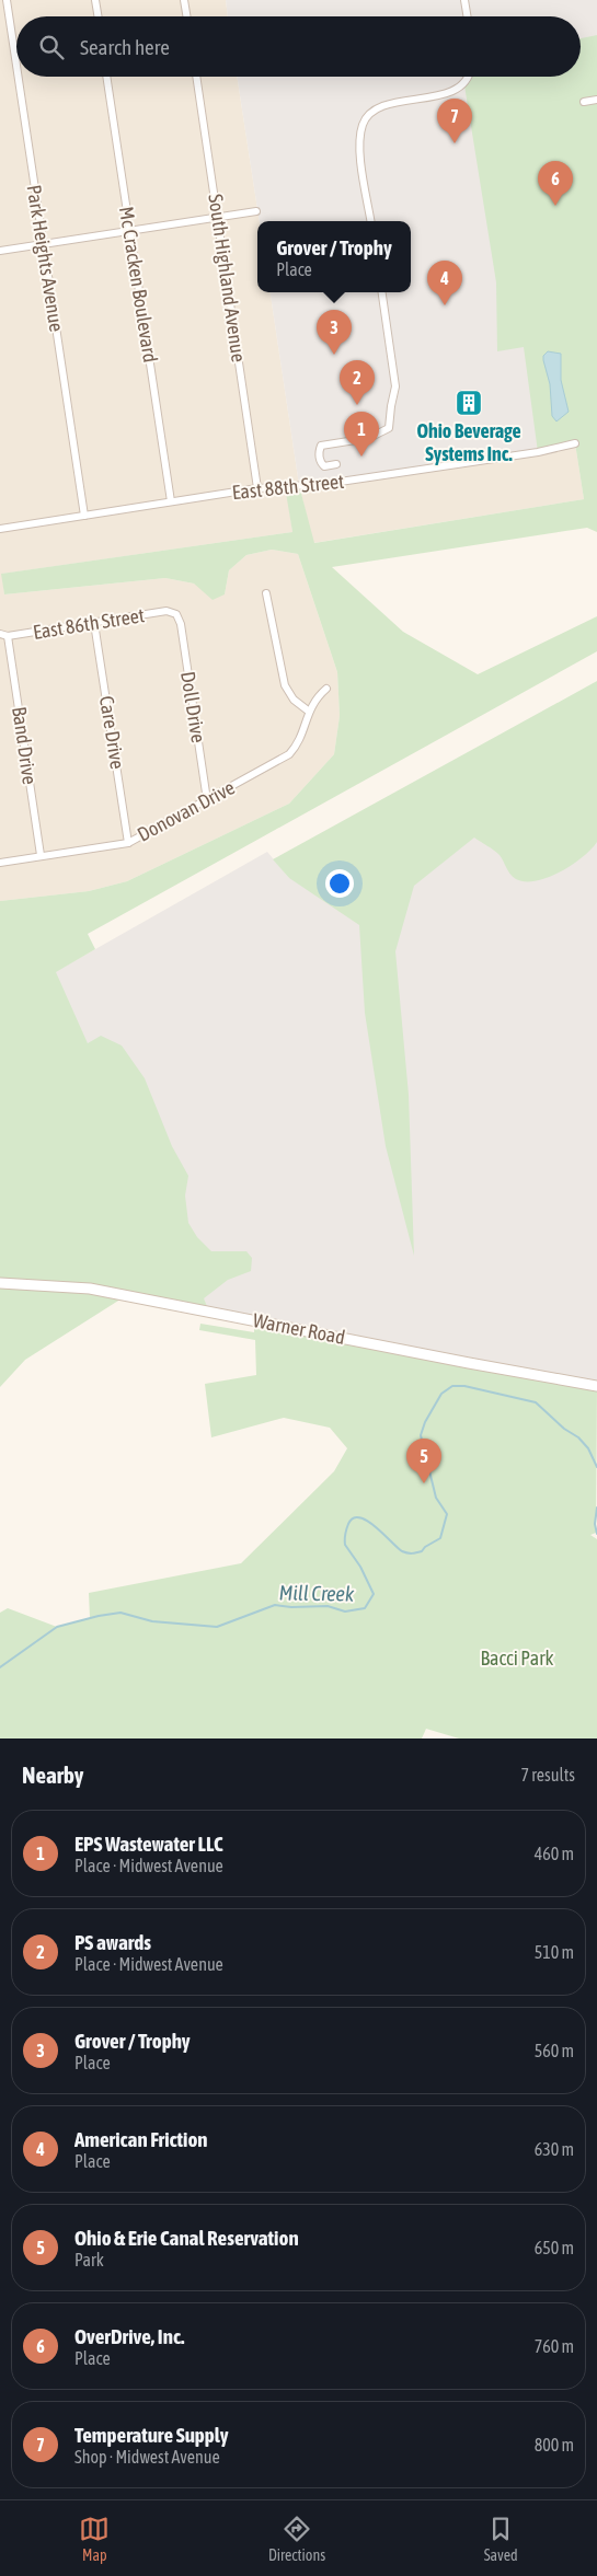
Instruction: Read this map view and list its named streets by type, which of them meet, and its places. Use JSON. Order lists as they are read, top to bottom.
{
  "streets": {
    "main road": ["Warner Road"],
    "street": [
      "Park Heights Avenue",
      "South Highland Avenue",
      "Mc Cracken Boulevard",
      "East 88th Street",
      "East 86th Street",
      "Doll Drive",
      "Care Drive",
      "Band Drive",
      "Donovan Drive"
    ]
  },
  "crossings": [
    ["Park Heights Avenue", "East 88th Street"],
    ["South Highland Avenue", "East 88th Street"],
    ["Mc Cracken Boulevard", "East 88th Street"],
    ["East 86th Street", "Doll Drive"],
    ["East 86th Street", "Care Drive"],
    ["East 86th Street", "Band Drive"],
    ["Doll Drive", "Donovan Drive"],
    ["Care Drive", "Donovan Drive"],
    ["Band Drive", "Donovan Drive"]
  ],
  "water": ["Mill Creek"],
  "parks": ["Bacci Park"],
  "places": {
    "building": ["Ohio Beverage Systems Inc."]
  },
  "page": {
    "search": "Search here",
    "pins": [
      "7",
      "6",
      "4",
      "3",
      "2",
      "1",
      "5"
    ],
    "popup": ["Grover / Trophy", "Place"],
    "heading": ["Nearby", "7 results"],
    "list": [
      {
        "mark": "1",
        "name": "EPS Wastewater LLC",
        "note": "Place · Midwest Avenue",
        "value": "460 m"
      },
      {
        "mark": "2",
        "name": "PS awards",
        "note": "Place · Midwest Avenue",
        "value": "510 m"
      },
      {
        "mark": "3",
        "name": "Grover / Trophy",
        "note": "Place",
        "value": "560 m"
      },
      {
        "mark": "4",
        "name": "American Friction",
        "note": "Place",
        "value": "630 m"
      },
      {
        "mark": "5",
        "name": "Ohio & Erie Canal Reservation",
        "note": "Park",
        "value": "650 m"
      },
      {
        "mark": "6",
        "name": "OverDrive, Inc.",
        "note": "Place",
        "value": "760 m"
      },
      {
        "mark": "7",
        "name": "Temperature Supply",
        "note": "Shop · Midwest Avenue",
        "value": "800 m"
      }
    ],
    "nav": ["Map", "Directions", "Saved"]
  }
}
